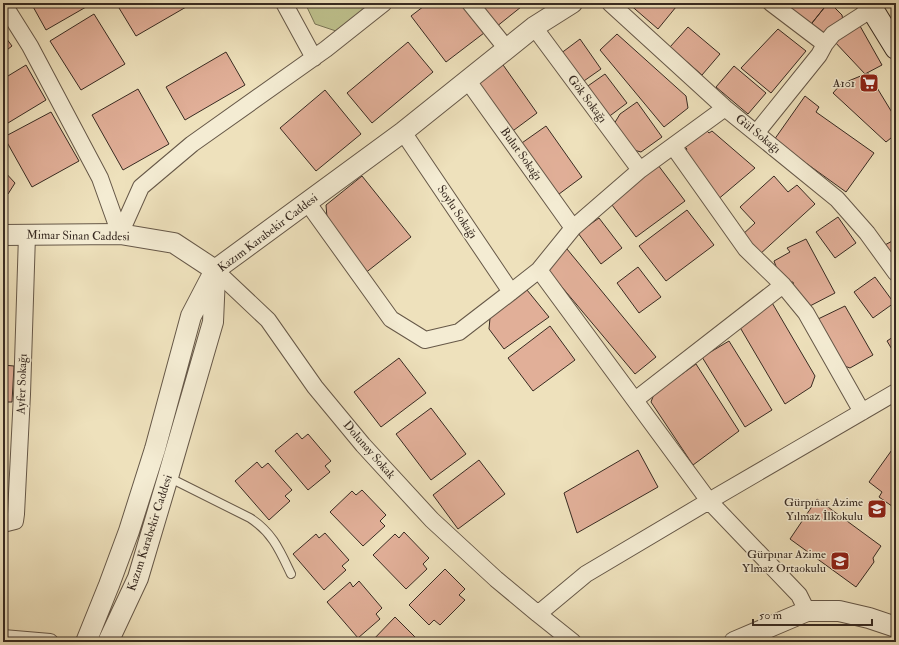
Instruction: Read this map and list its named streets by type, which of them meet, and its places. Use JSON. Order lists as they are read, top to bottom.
{
  "streets": {
    "street": [
      "Gök Sokağı",
      "Gül Sokağı",
      "Bulut Sokağı",
      "Soylu Sokağı",
      "Kazım Karabekir Caddesi",
      "Mimar Sinan Caddesi",
      "Ayfer Sokağı",
      "Dolunay Sokak"
    ]
  },
  "crossings": [
    ["Gök Sokağı", "Kazım Karabekir Caddesi"],
    ["Bulut Sokağı", "Kazım Karabekir Caddesi"],
    ["Soylu Sokağı", "Kazım Karabekir Caddesi"],
    ["Kazım Karabekir Caddesi", "Mimar Sinan Caddesi"],
    ["Kazım Karabekir Caddesi", "Dolunay Sokak"],
    ["Mimar Sinan Caddesi", "Ayfer Sokağı"],
    ["Mimar Sinan Caddesi", "Dolunay Sokak"]
  ],
  "places": {
    "supermarket": ["A101"],
    "school or university": ["Gürpınar Azime Yılmaz İlkokulu", "Gürpınar Azime Ylmaz Ortaokulu"]
  },
  "scale_bar": "50 m"
}
